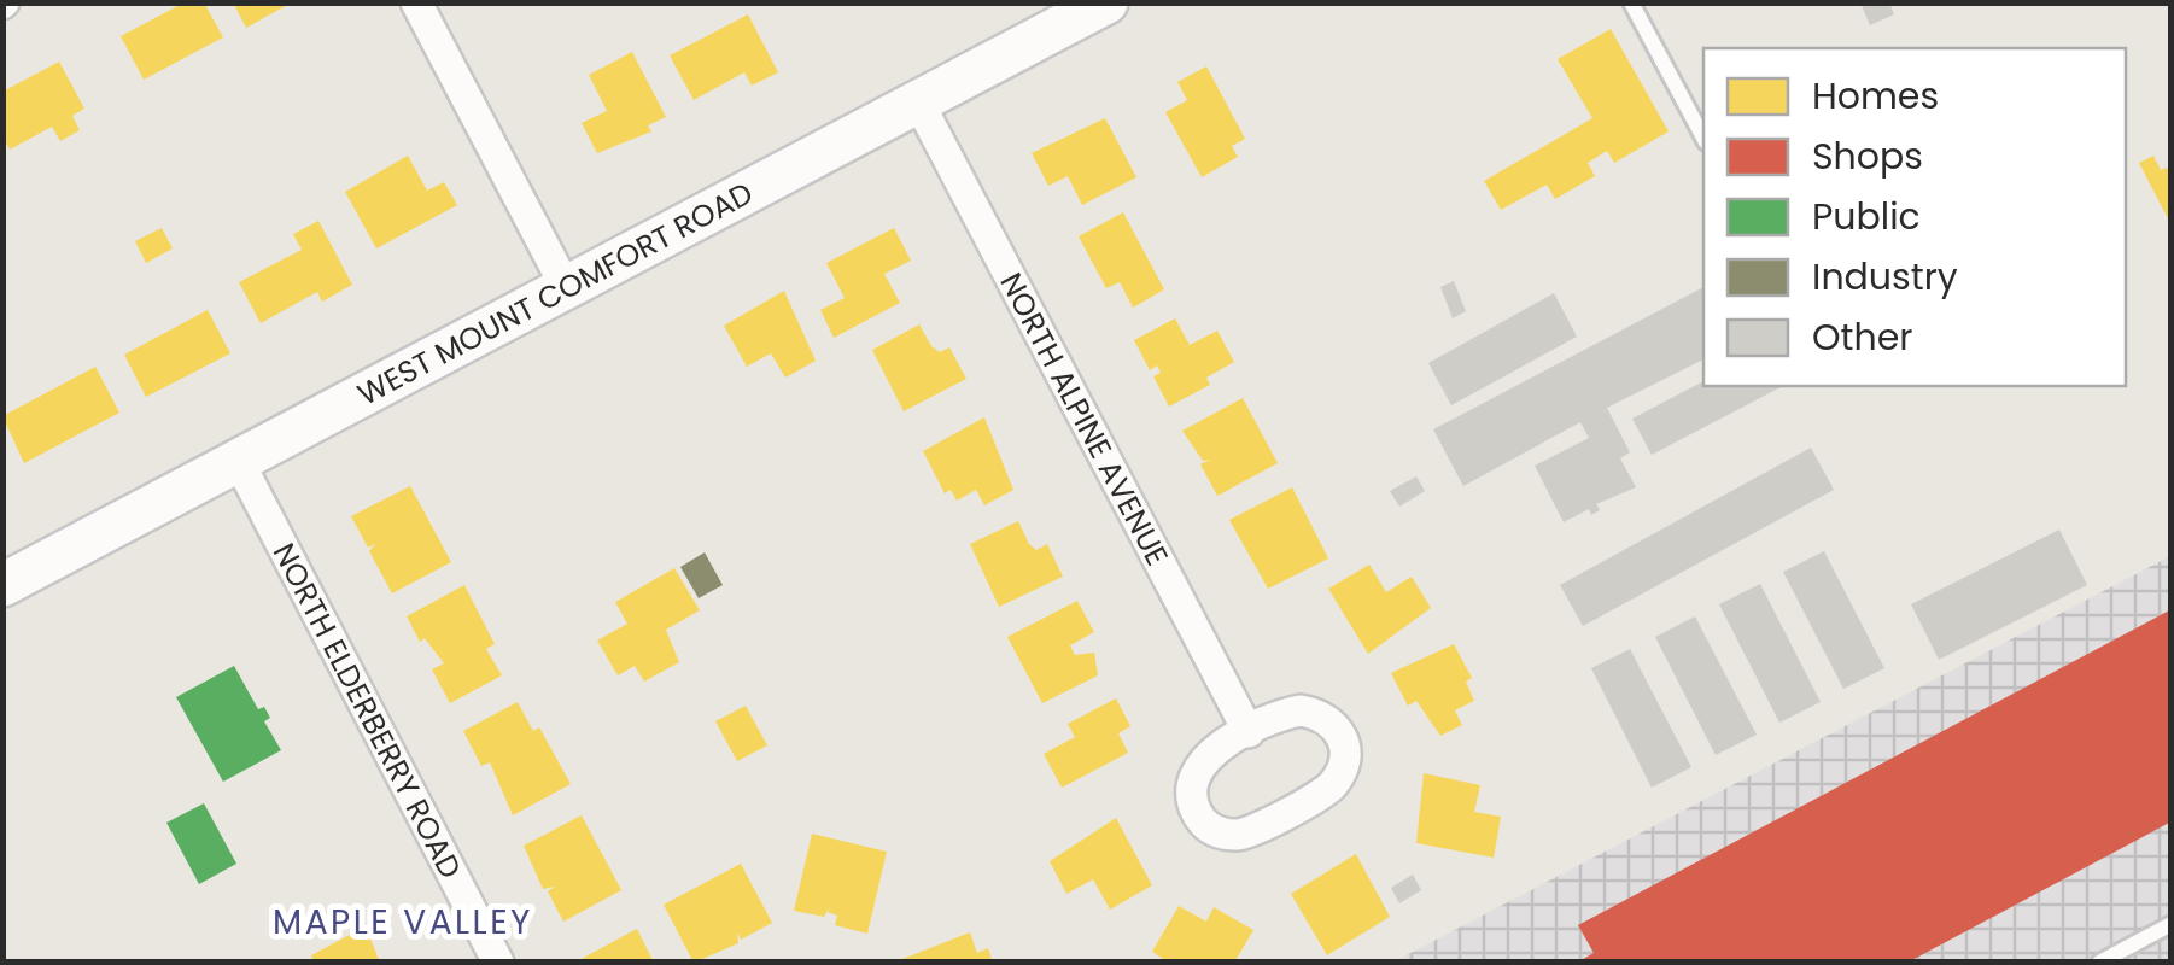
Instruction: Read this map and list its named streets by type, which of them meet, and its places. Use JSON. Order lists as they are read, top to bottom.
{
  "streets": {
    "street": ["WEST MOUNT COMFORT ROAD", "NORTH ALPINE AVENUE", "NORTH ELDERBERRY ROAD"]
  },
  "crossings": [
    ["WEST MOUNT COMFORT ROAD", "NORTH ALPINE AVENUE"],
    ["WEST MOUNT COMFORT ROAD", "NORTH ELDERBERRY ROAD"]
  ],
  "districts": ["MAPLE VALLEY"],
  "legend": [
    "Homes",
    "Shops",
    "Public",
    "Industry",
    "Other"
  ]
}
